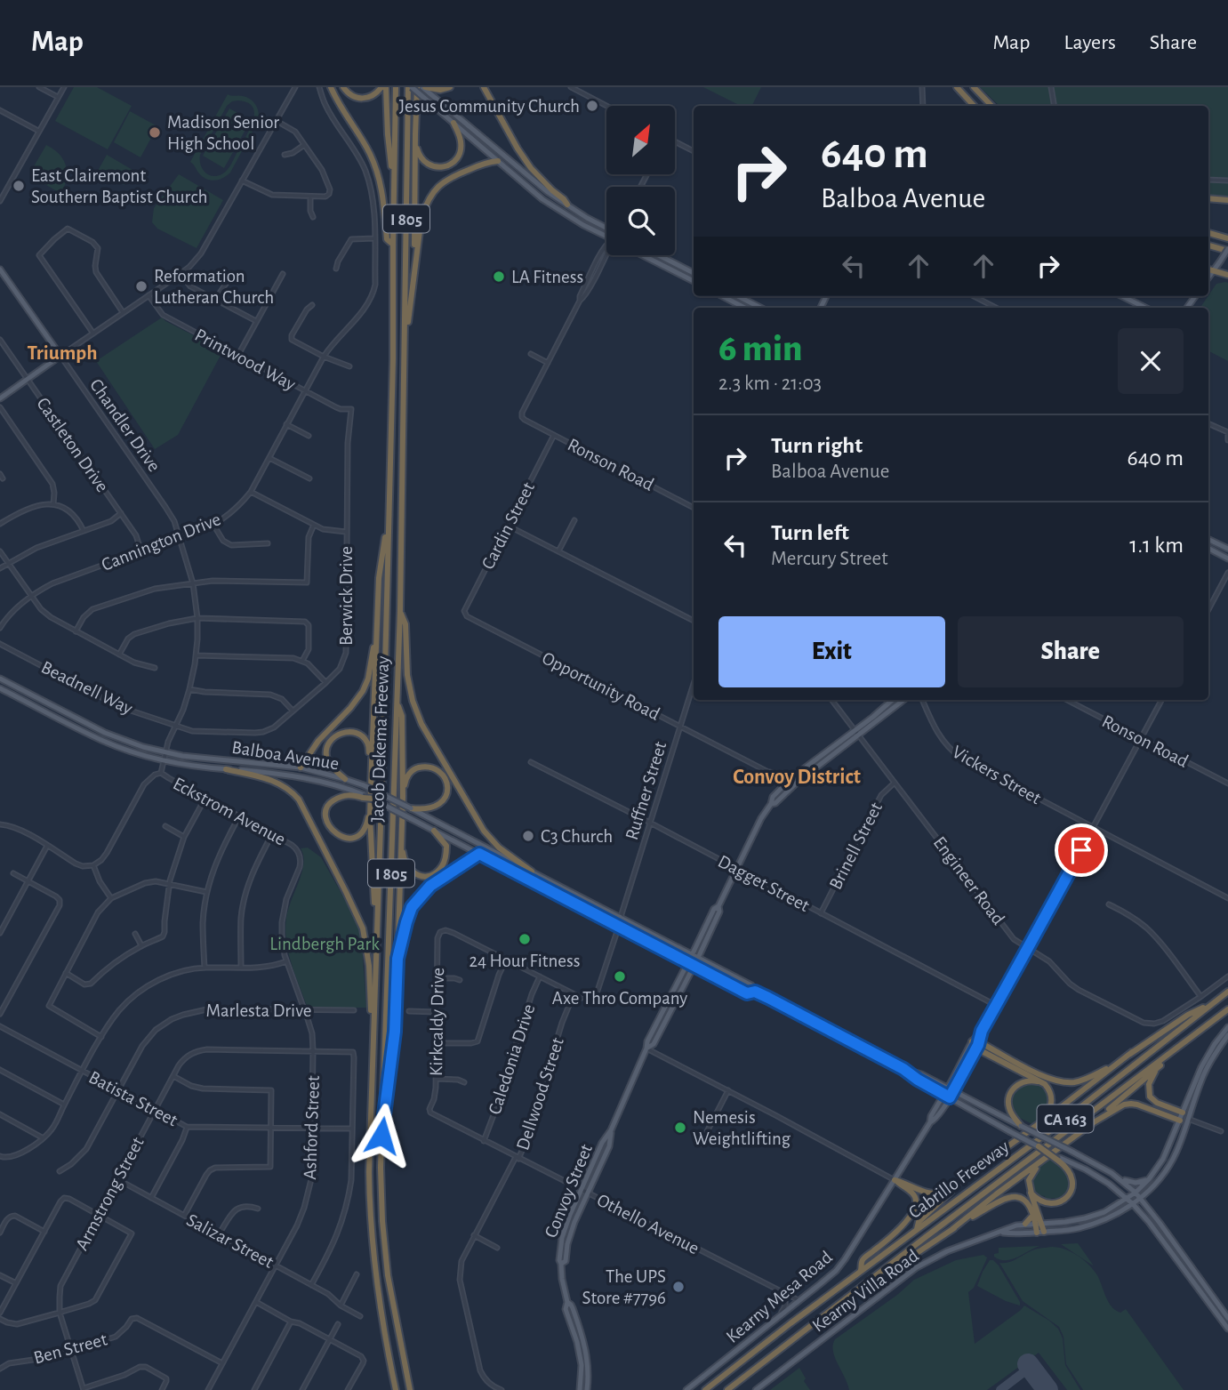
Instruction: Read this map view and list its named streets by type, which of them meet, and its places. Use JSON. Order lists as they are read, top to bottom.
{
  "streets": {
    "highway": [
      "I 805",
      "Jacob Dekema Freeway",
      "CA 163",
      "Cabrillo Freeway"
    ],
    "main road": [
      "Chandler Drive",
      "Balboa Avenue",
      "Convoy Street",
      "Kearny Villa Road",
      "Kearny Mesa Road"
    ],
    "street": [
      "Printwood Way",
      "Castleton Drive",
      "Ronson Road",
      "Cardin Street",
      "Cannington Drive",
      "Berwick Drive",
      "Opportunity Road",
      "Beadnell Way",
      "Vickers Street",
      "Ruffner Street",
      "Eckstrom Avenue",
      "Brinell Street",
      "Engineer Road",
      "Dagget Street",
      "Marlesta Drive",
      "Kirkcaldy Drive",
      "Caledonia Drive",
      "Dellwood Street",
      "Batista Street",
      "Ashford Street",
      "Armstrong Street",
      "Othello Avenue",
      "Salizar Street",
      "Ben Street"
    ]
  },
  "crossings": [
    ["Printwood Way", "Cannington Drive"],
    ["Printwood Way", "Berwick Drive"],
    ["Chandler Drive", "Cannington Drive"],
    ["Chandler Drive", "Berwick Drive"],
    ["Chandler Drive", "Beadnell Way"],
    ["Chandler Drive", "Balboa Avenue"],
    ["Chandler Drive", "Eckstrom Avenue"],
    ["Castleton Drive", "Cannington Drive"],
    ["Ronson Road", "Cardin Street"],
    ["Cardin Street", "Opportunity Road"],
    ["Berwick Drive", "Beadnell Way"],
    ["Opportunity Road", "Ruffner Street"],
    ["Opportunity Road", "Convoy Street"],
    ["Balboa Avenue", "Ruffner Street"],
    ["Balboa Avenue", "Convoy Street"],
    ["Balboa Avenue", "Kearny Villa Road"],
    ["Ruffner Street", "Dagget Street"],
    ["Eckstrom Avenue", "Ashford Street"],
    ["Brinell Street", "Engineer Road"],
    ["Brinell Street", "Dagget Street"],
    ["Engineer Road", "Convoy Street"],
    ["Dagget Street", "Convoy Street"],
    ["Marlesta Drive", "Batista Street"],
    ["Marlesta Drive", "Ashford Street"],
    ["Kirkcaldy Drive", "Othello Avenue"],
    ["Caledonia Drive", "Othello Avenue"],
    ["Dellwood Street", "Othello Avenue"],
    ["Batista Street", "Ashford Street"],
    ["Batista Street", "Armstrong Street"],
    ["Ashford Street", "Armstrong Street"],
    ["Ashford Street", "Salizar Street"],
    ["Ashford Street", "Ben Street"],
    ["Convoy Street", "Othello Avenue"],
    ["Armstrong Street", "Salizar Street"],
    ["Armstrong Street", "Ben Street"],
    ["Othello Avenue", "Kearny Mesa Road"]
  ],
  "districts": ["Triumph", "Convoy District"],
  "parks": ["Lindbergh Park"],
  "places": [
    "Jesus Community Church",
    "Madison Senior High School",
    "East Clairemont Southern Baptist Church",
    "LA Fitness",
    "Reformation Lutheran Church",
    "C3 Church",
    "24 Hour Fitness",
    "Axe Thro Company",
    "Nemesis Weightlifting",
    "The UPS Store #7796"
  ],
  "north": "top right",
  "page": {
    "header": "Map",
    "nav": ["Map", "Layers", "Share"],
    "turn": ["640 m", "Balboa Avenue"],
    "heading": ["6 min", "2.3 km · 21:03"],
    "list": [
      {
        "name": "Turn right",
        "note": "Balboa Avenue",
        "value": "640 m"
      },
      {
        "name": "Turn left",
        "note": "Mercury Street",
        "value": "1.1 km"
      }
    ],
    "buttons": ["Exit", "Share"]
  }
}
